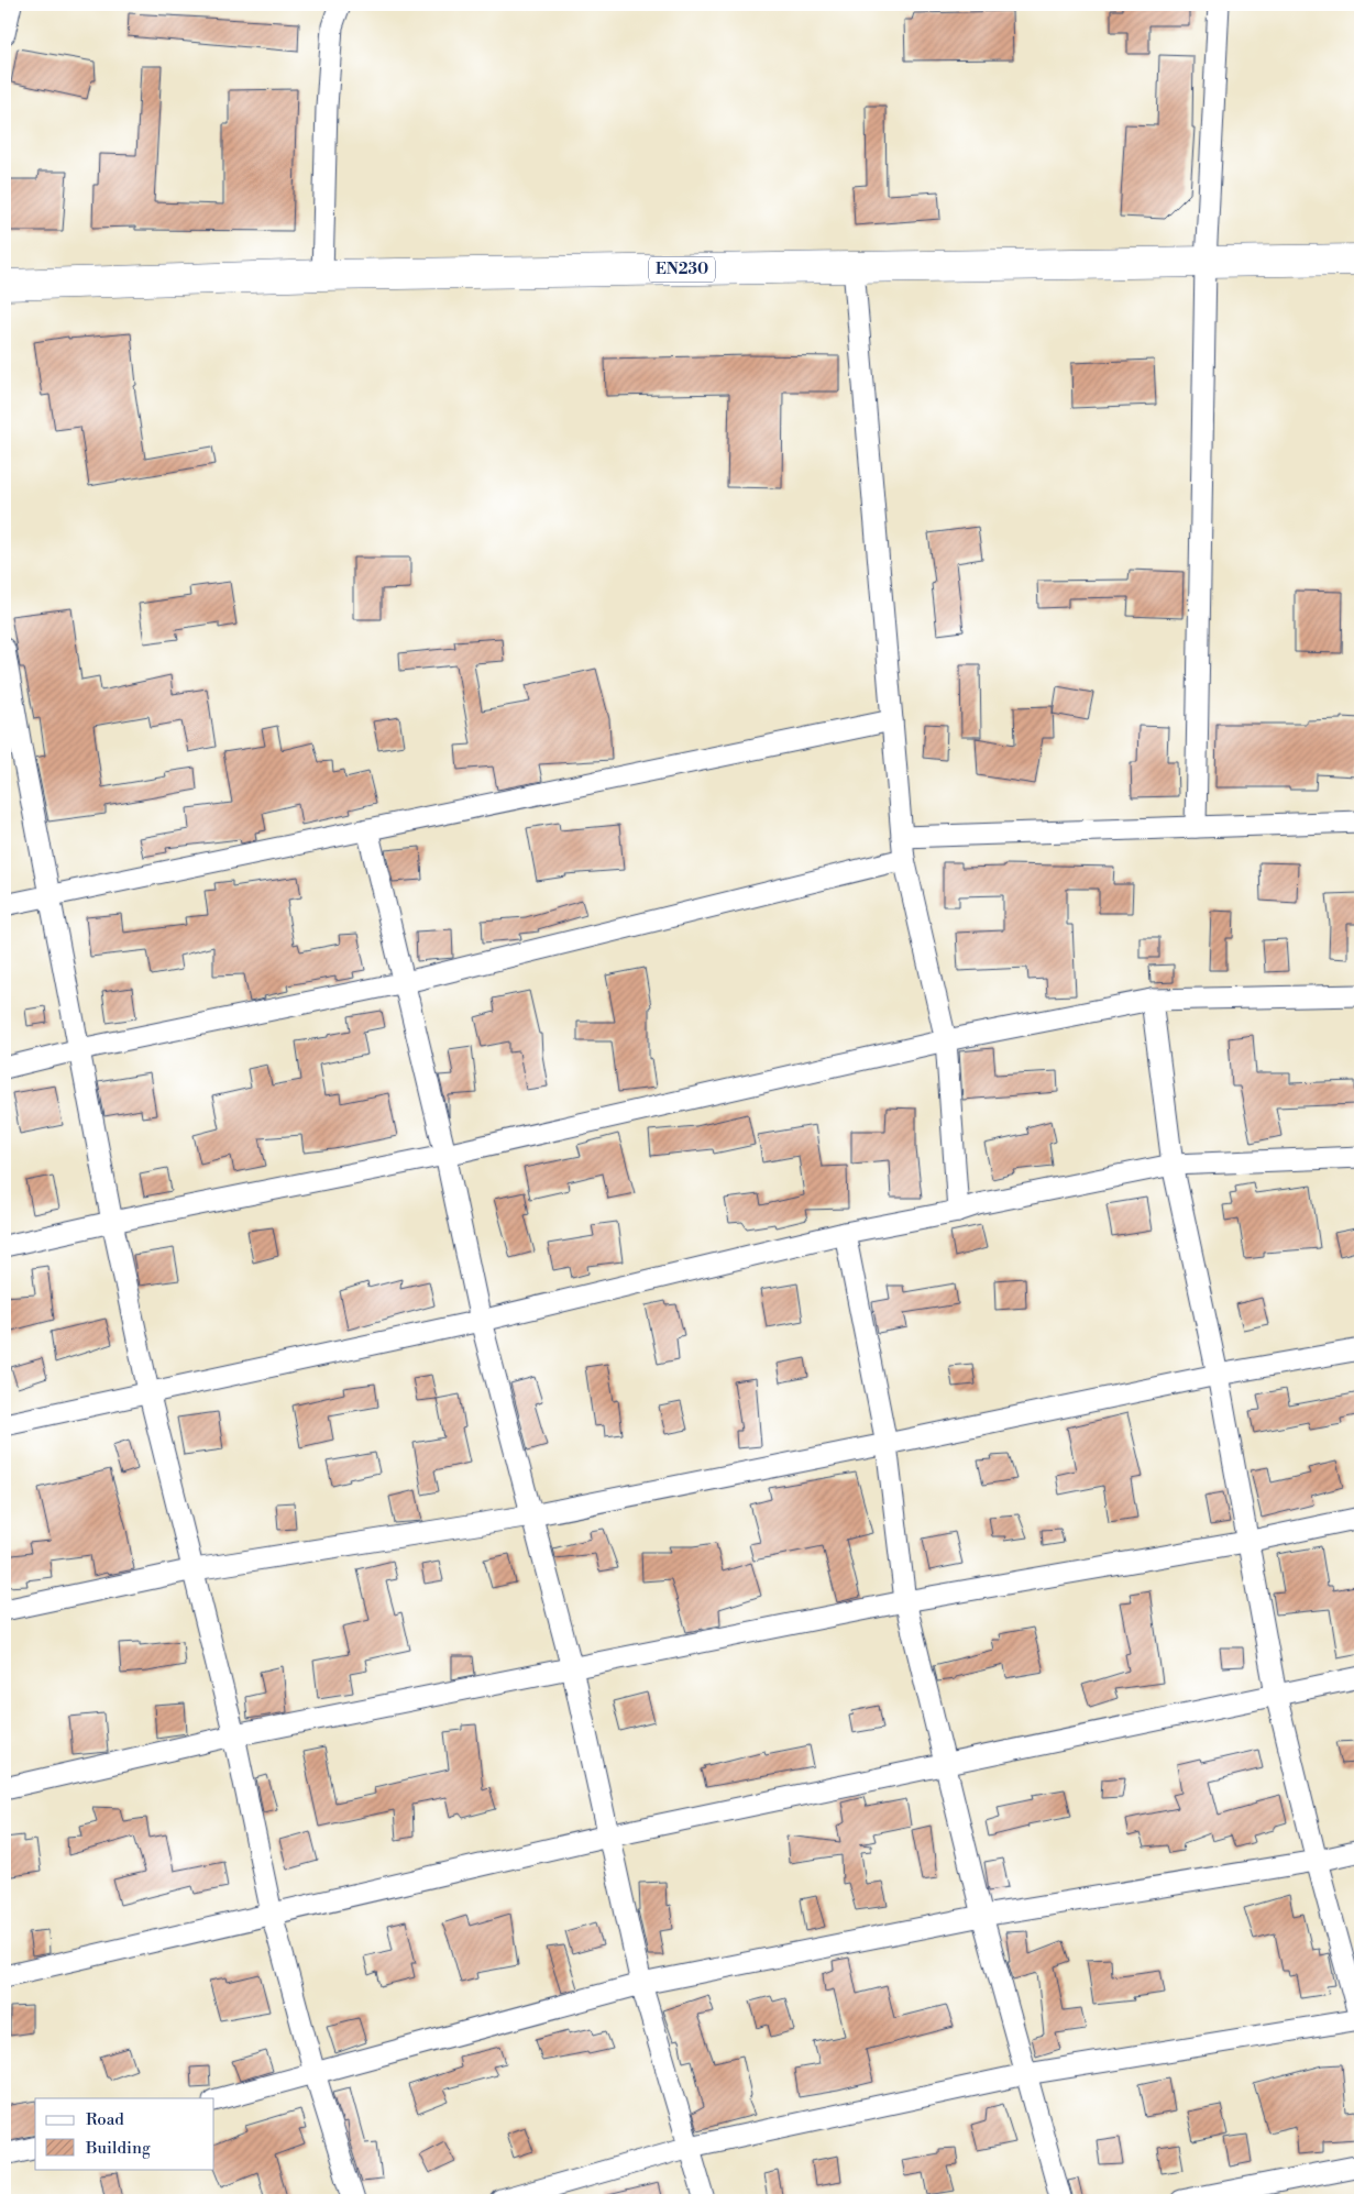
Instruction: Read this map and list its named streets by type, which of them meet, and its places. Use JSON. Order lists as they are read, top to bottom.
{
  "streets": {
    "main road": ["EN230"]
  },
  "legend": ["Road", "Building"]
}
